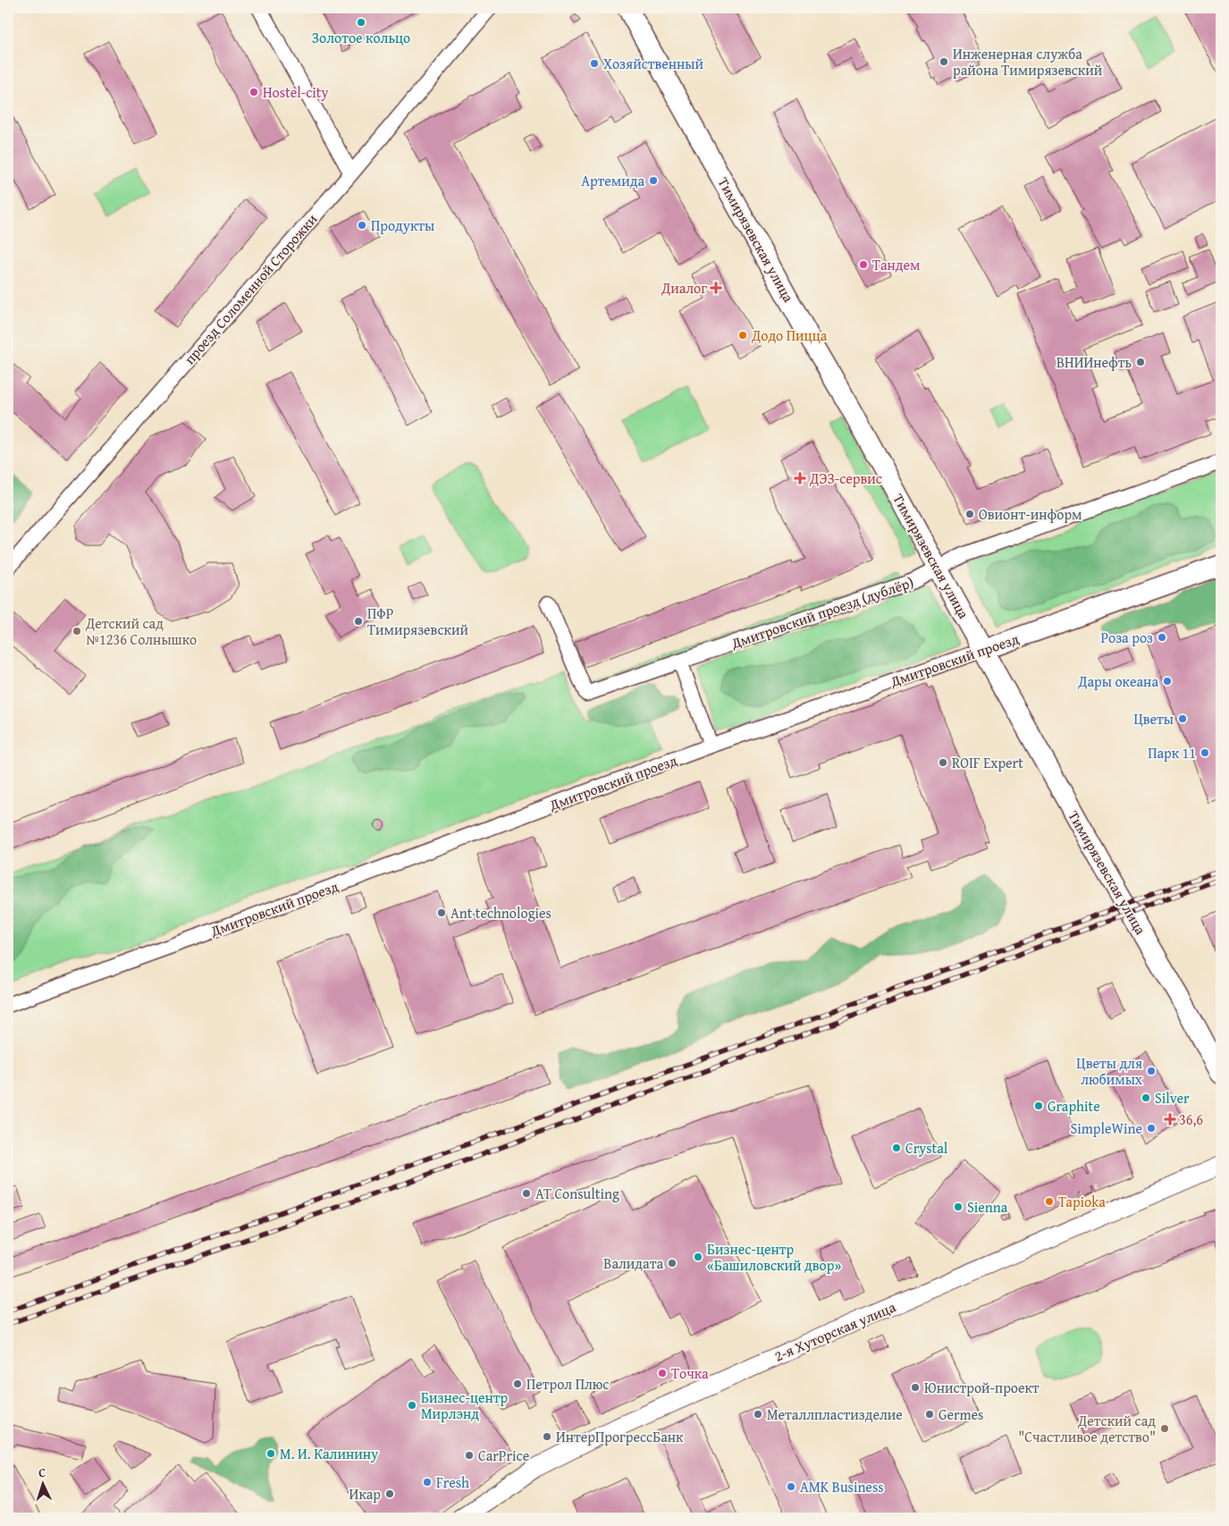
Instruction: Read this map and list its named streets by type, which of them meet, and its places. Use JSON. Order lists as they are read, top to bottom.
{
  "streets": {
    "main road": ["Тимирязевская улица", "Дмитровский проезд"],
    "street": ["проезд Соломенной Сторожки", "Дмитровский проезд (дублёр)", "2-я Хуторская улица"]
  },
  "crossings": [
    ["Тимирязевская улица", "Дмитровский проезд (дублёр)"],
    ["Тимирязевская улица", "Дмитровский проезд"]
  ],
  "places": {
    "other": [
      "Золотое кольцо",
      "Инженерная служба района Тимирязевский",
      "Хозяйственный",
      "Hostel-city",
      "Артемида",
      "Продукты",
      "Тандем",
      "Додо Пицца",
      "ВНИИнефть",
      "Овионт-информ",
      "ПФР Тимирязевский",
      "Детский сад №1236 Солнышко",
      "Роза роз",
      "Дары океана",
      "Цветы",
      "Парк 11",
      "ROIF Expert",
      "Ant technologies",
      "Цветы для любимых",
      "Silver",
      "Graphite",
      "SimpleWine",
      "Crystal",
      "AT Consulting",
      "Tapioka",
      "Sienna",
      "Бизнес-центр «Башиловский двор»",
      "Валидата",
      "Точка",
      "Петрол Плюс",
      "Юнистрой-проект",
      "Бизнес-центр Мирлэнд",
      "Металлпластизделие",
      "Germes",
      "Детский сад \"Счастливое детство\"",
      "ИнтерПрогрессБанк",
      "М. И. Калинину",
      "CarPrice",
      "Fresh",
      "AMK Business",
      "Икар"
    ],
    "health": ["Диалог", "ДЭЗ-сервис", "36,6"]
  },
  "north": "top"
}
